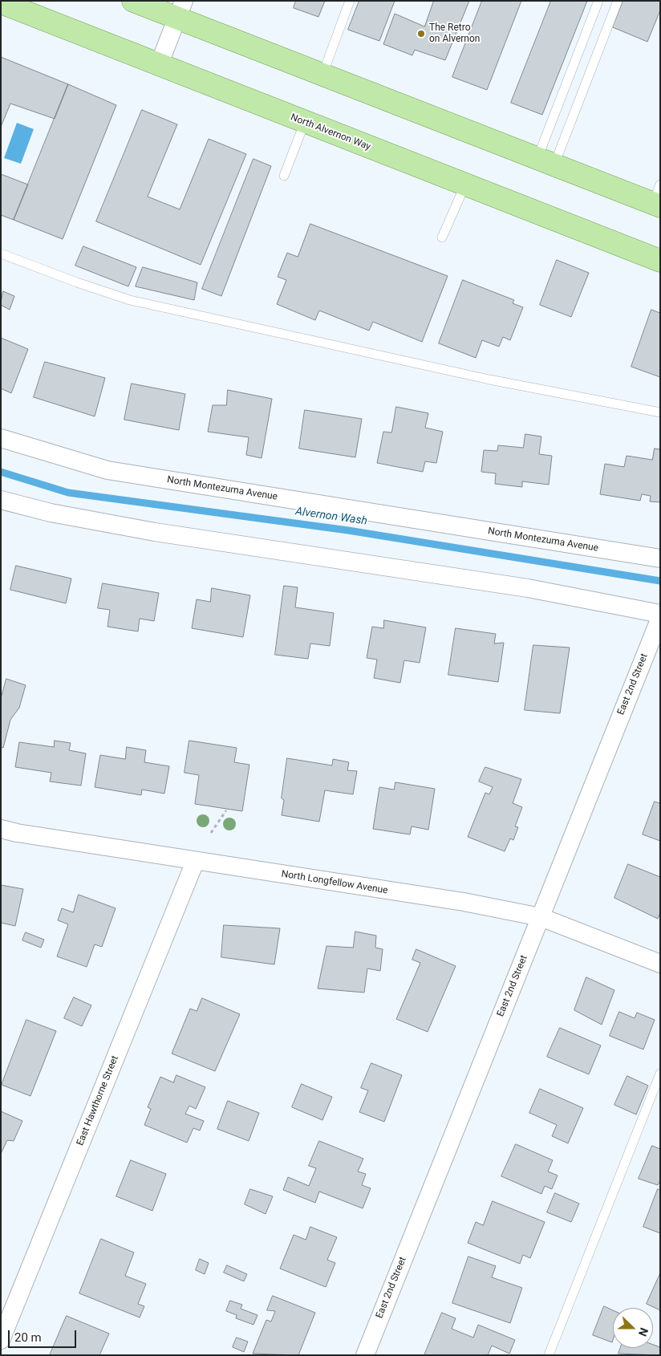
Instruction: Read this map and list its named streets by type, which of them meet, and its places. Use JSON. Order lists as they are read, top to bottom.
{
  "streets": {
    "main road": ["North Alvernon Way"],
    "street": [
      "North Montezuma Avenue",
      "East 2nd Street",
      "North Longfellow Avenue",
      "East Hawthorne Street"
    ]
  },
  "crossings": [
    ["East 2nd Street", "North Longfellow Avenue"],
    ["North Longfellow Avenue", "East Hawthorne Street"]
  ],
  "water": ["Alvernon Wash"],
  "places": ["The Retro on Alvernon"],
  "scale_bar": "20 m",
  "north": "right"
}
